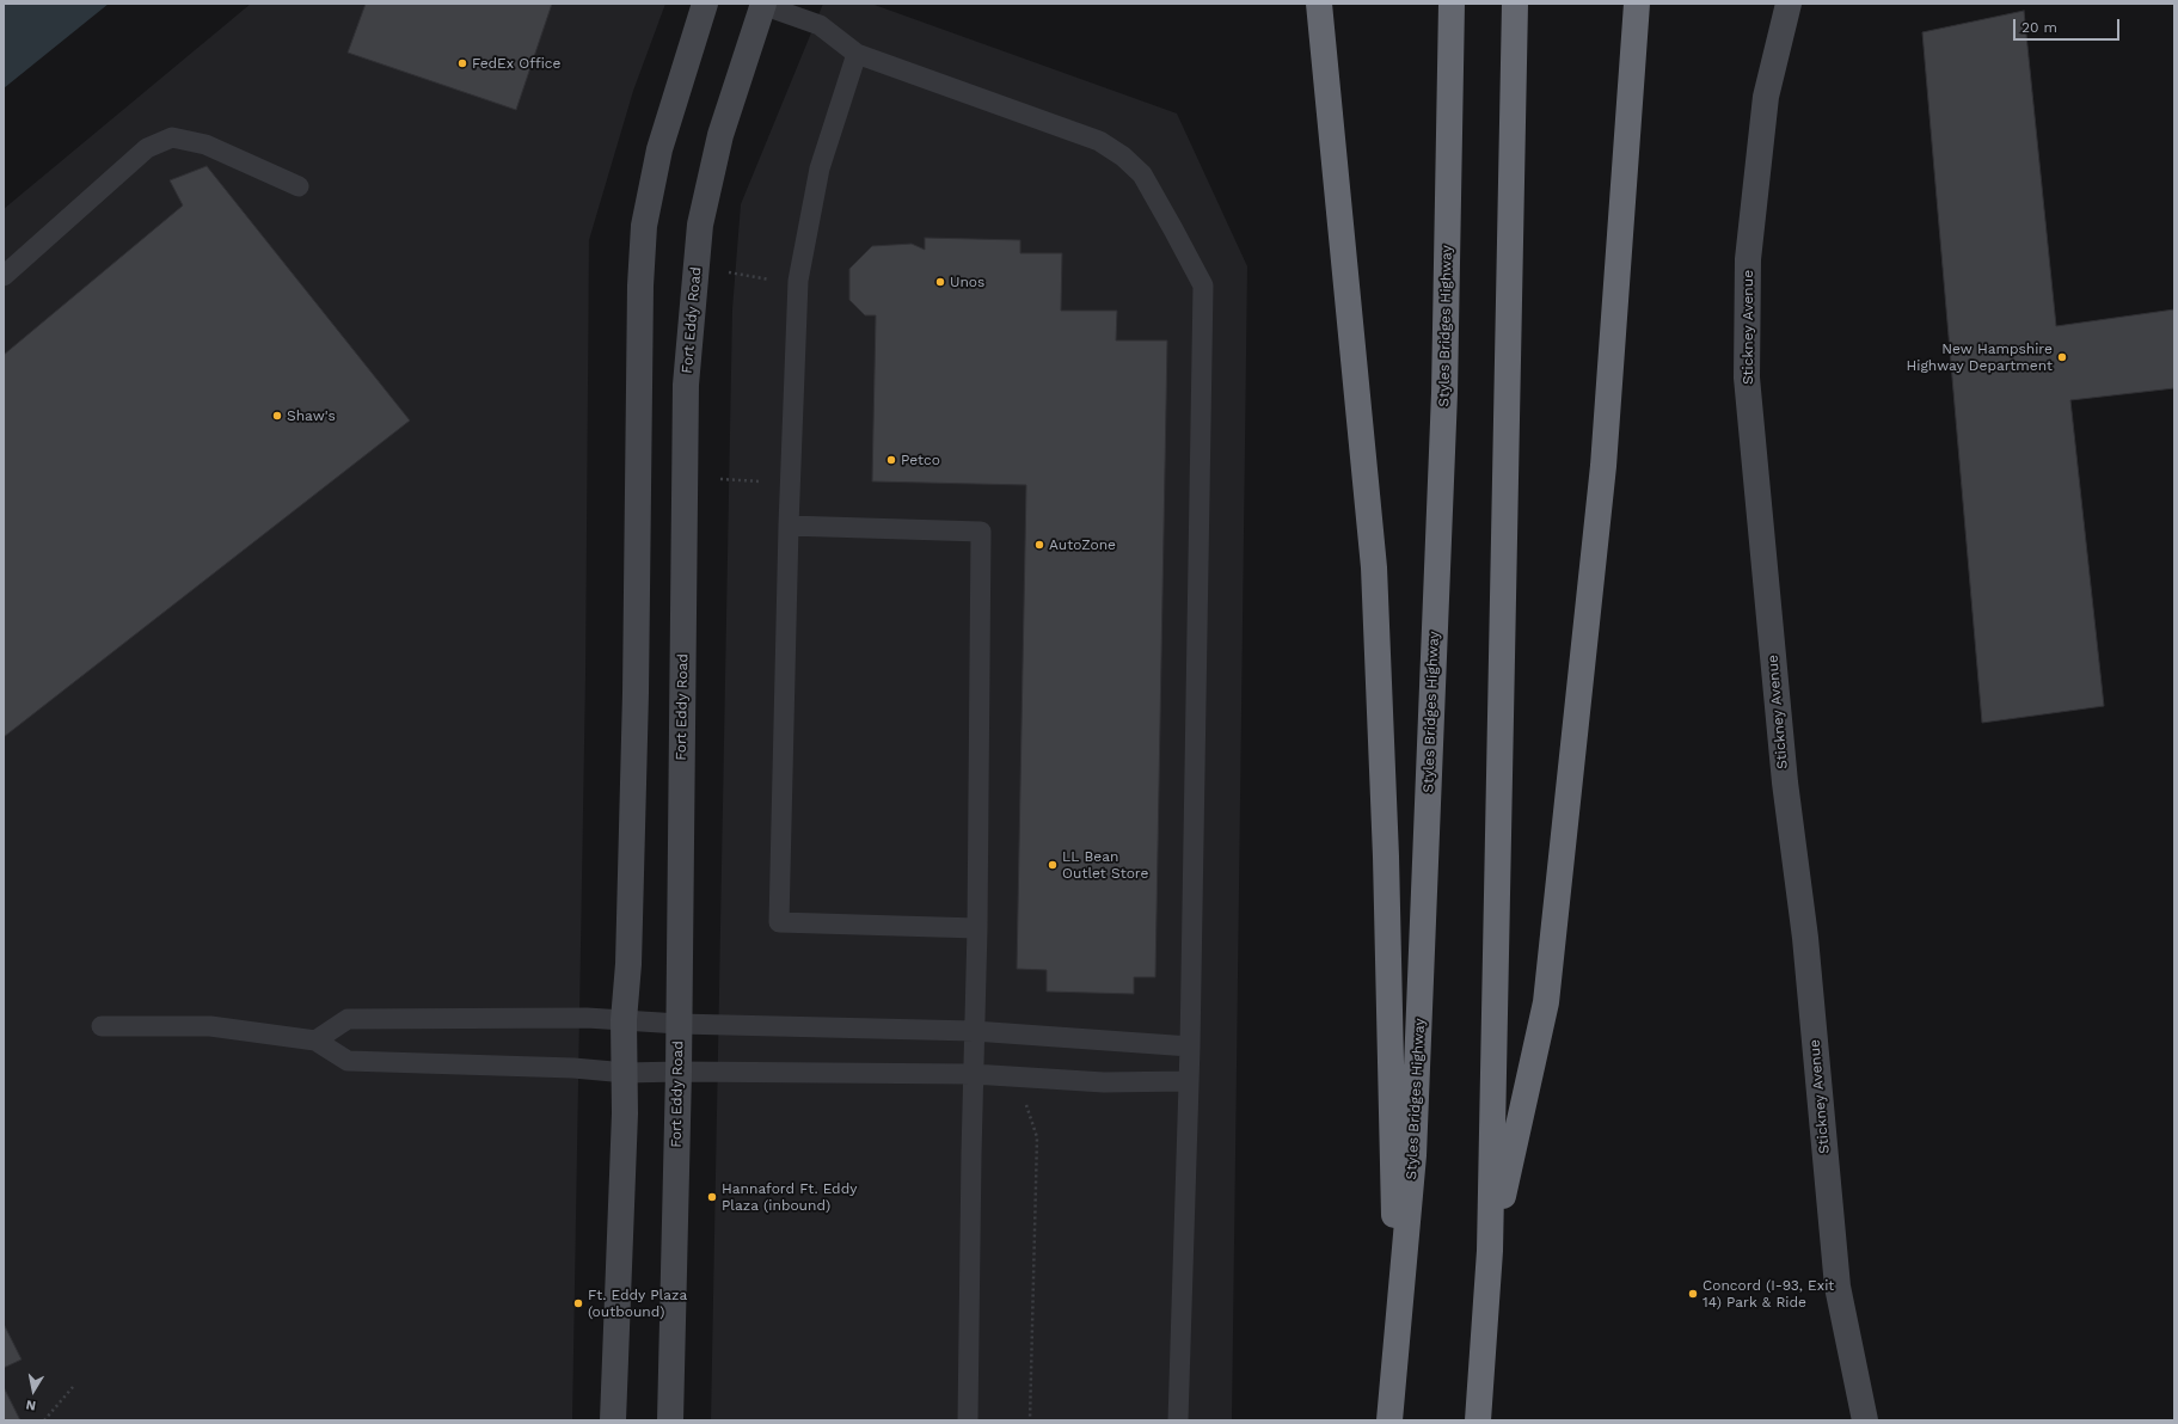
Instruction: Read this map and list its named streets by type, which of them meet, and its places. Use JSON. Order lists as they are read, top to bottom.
{
  "streets": {
    "highway": ["Styles Bridges Highway"],
    "street": ["Fort Eddy Road", "Stickney Avenue"]
  },
  "places": [
    "FedEx Office",
    "Unos",
    "New Hampshire Highway Department",
    "Shaw's",
    "Petco",
    "AutoZone",
    "LL Bean Outlet Store",
    "Hannaford Ft. Eddy Plaza (inbound)",
    "Concord (I-93, Exit 14) Park & Ride",
    "Ft. Eddy Plaza (outbound)"
  ],
  "scale_bar": "20 m",
  "north": "bottom"
}
